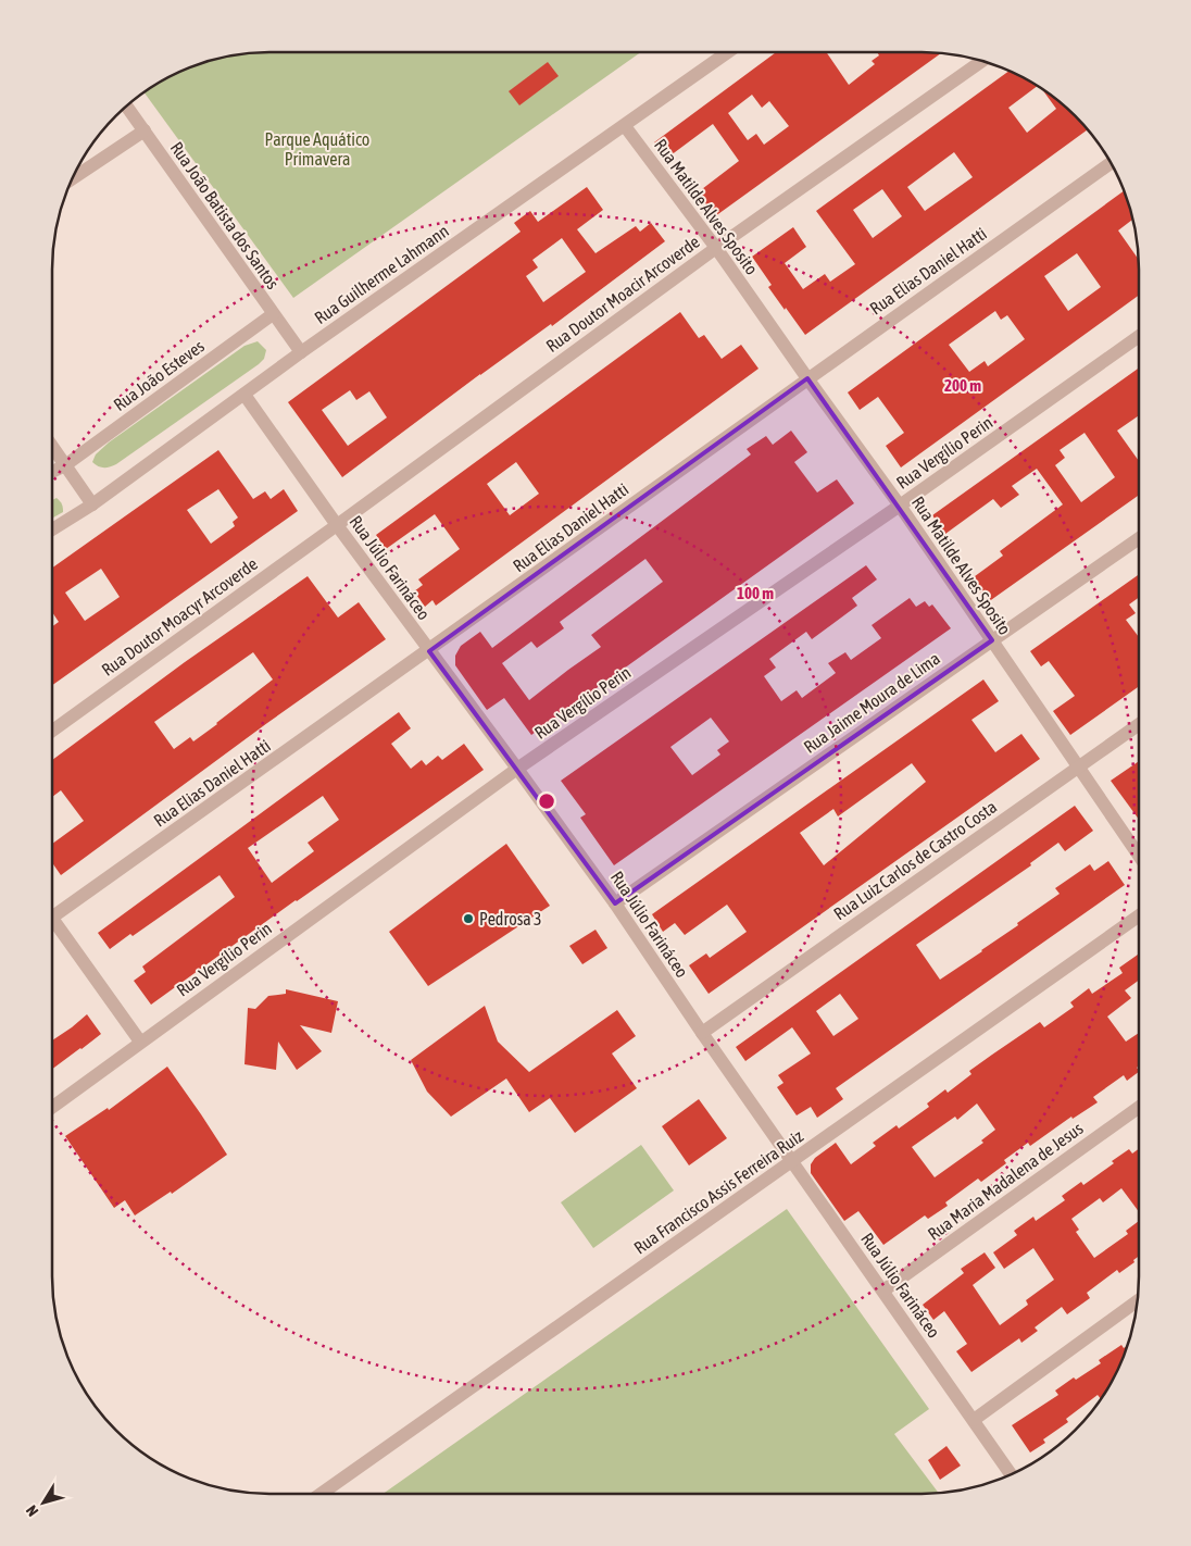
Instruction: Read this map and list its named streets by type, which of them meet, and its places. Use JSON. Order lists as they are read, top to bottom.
{
  "streets": {
    "street": [
      "Rua Matilde Alves Sposito",
      "Rua João Batista dos Santos",
      "Rua Elias Daniel Hatti",
      "Rua Guilherme Lahmann",
      "Rua Doutor Moacir Arcoverde",
      "Rua João Esteves",
      "Rua Vergílio Perin",
      "Rua Júlio Farináceo",
      "Rua Doutor Moacyr Arcoverde",
      "Rua Jaime Moura de Lima",
      "Rua Luiz Carlos de Castro Costa",
      "Rua Maria Madalena de Jesus",
      "Rua Francisco Assis Ferreira Ruiz"
    ]
  },
  "crossings": [
    ["Rua Matilde Alves Sposito", "Rua Elias Daniel Hatti"],
    ["Rua Matilde Alves Sposito", "Rua Guilherme Lahmann"],
    ["Rua Matilde Alves Sposito", "Rua Doutor Moacir Arcoverde"],
    ["Rua Matilde Alves Sposito", "Rua Vergílio Perin"],
    ["Rua Matilde Alves Sposito", "Rua Jaime Moura de Lima"],
    ["Rua Matilde Alves Sposito", "Rua Luiz Carlos de Castro Costa"],
    ["Rua João Batista dos Santos", "Rua Guilherme Lahmann"],
    ["Rua João Batista dos Santos", "Rua João Esteves"],
    ["Rua Elias Daniel Hatti", "Rua Júlio Farináceo"],
    ["Rua Guilherme Lahmann", "Rua Júlio Farináceo"],
    ["Rua Doutor Moacir Arcoverde", "Rua Júlio Farináceo"],
    ["Rua Doutor Moacir Arcoverde", "Rua Doutor Moacyr Arcoverde"],
    ["Rua Vergílio Perin", "Rua Júlio Farináceo"],
    ["Rua Júlio Farináceo", "Rua Doutor Moacyr Arcoverde"],
    ["Rua Júlio Farináceo", "Rua Jaime Moura de Lima"],
    ["Rua Júlio Farináceo", "Rua Luiz Carlos de Castro Costa"],
    ["Rua Júlio Farináceo", "Rua Maria Madalena de Jesus"],
    ["Rua Júlio Farináceo", "Rua Francisco Assis Ferreira Ruiz"]
  ],
  "parks": ["Parque Aquático Primavera"],
  "places": ["Pedrosa 3"],
  "north": "bottom left",
  "rings": ["200 m", "100 m"]
}
